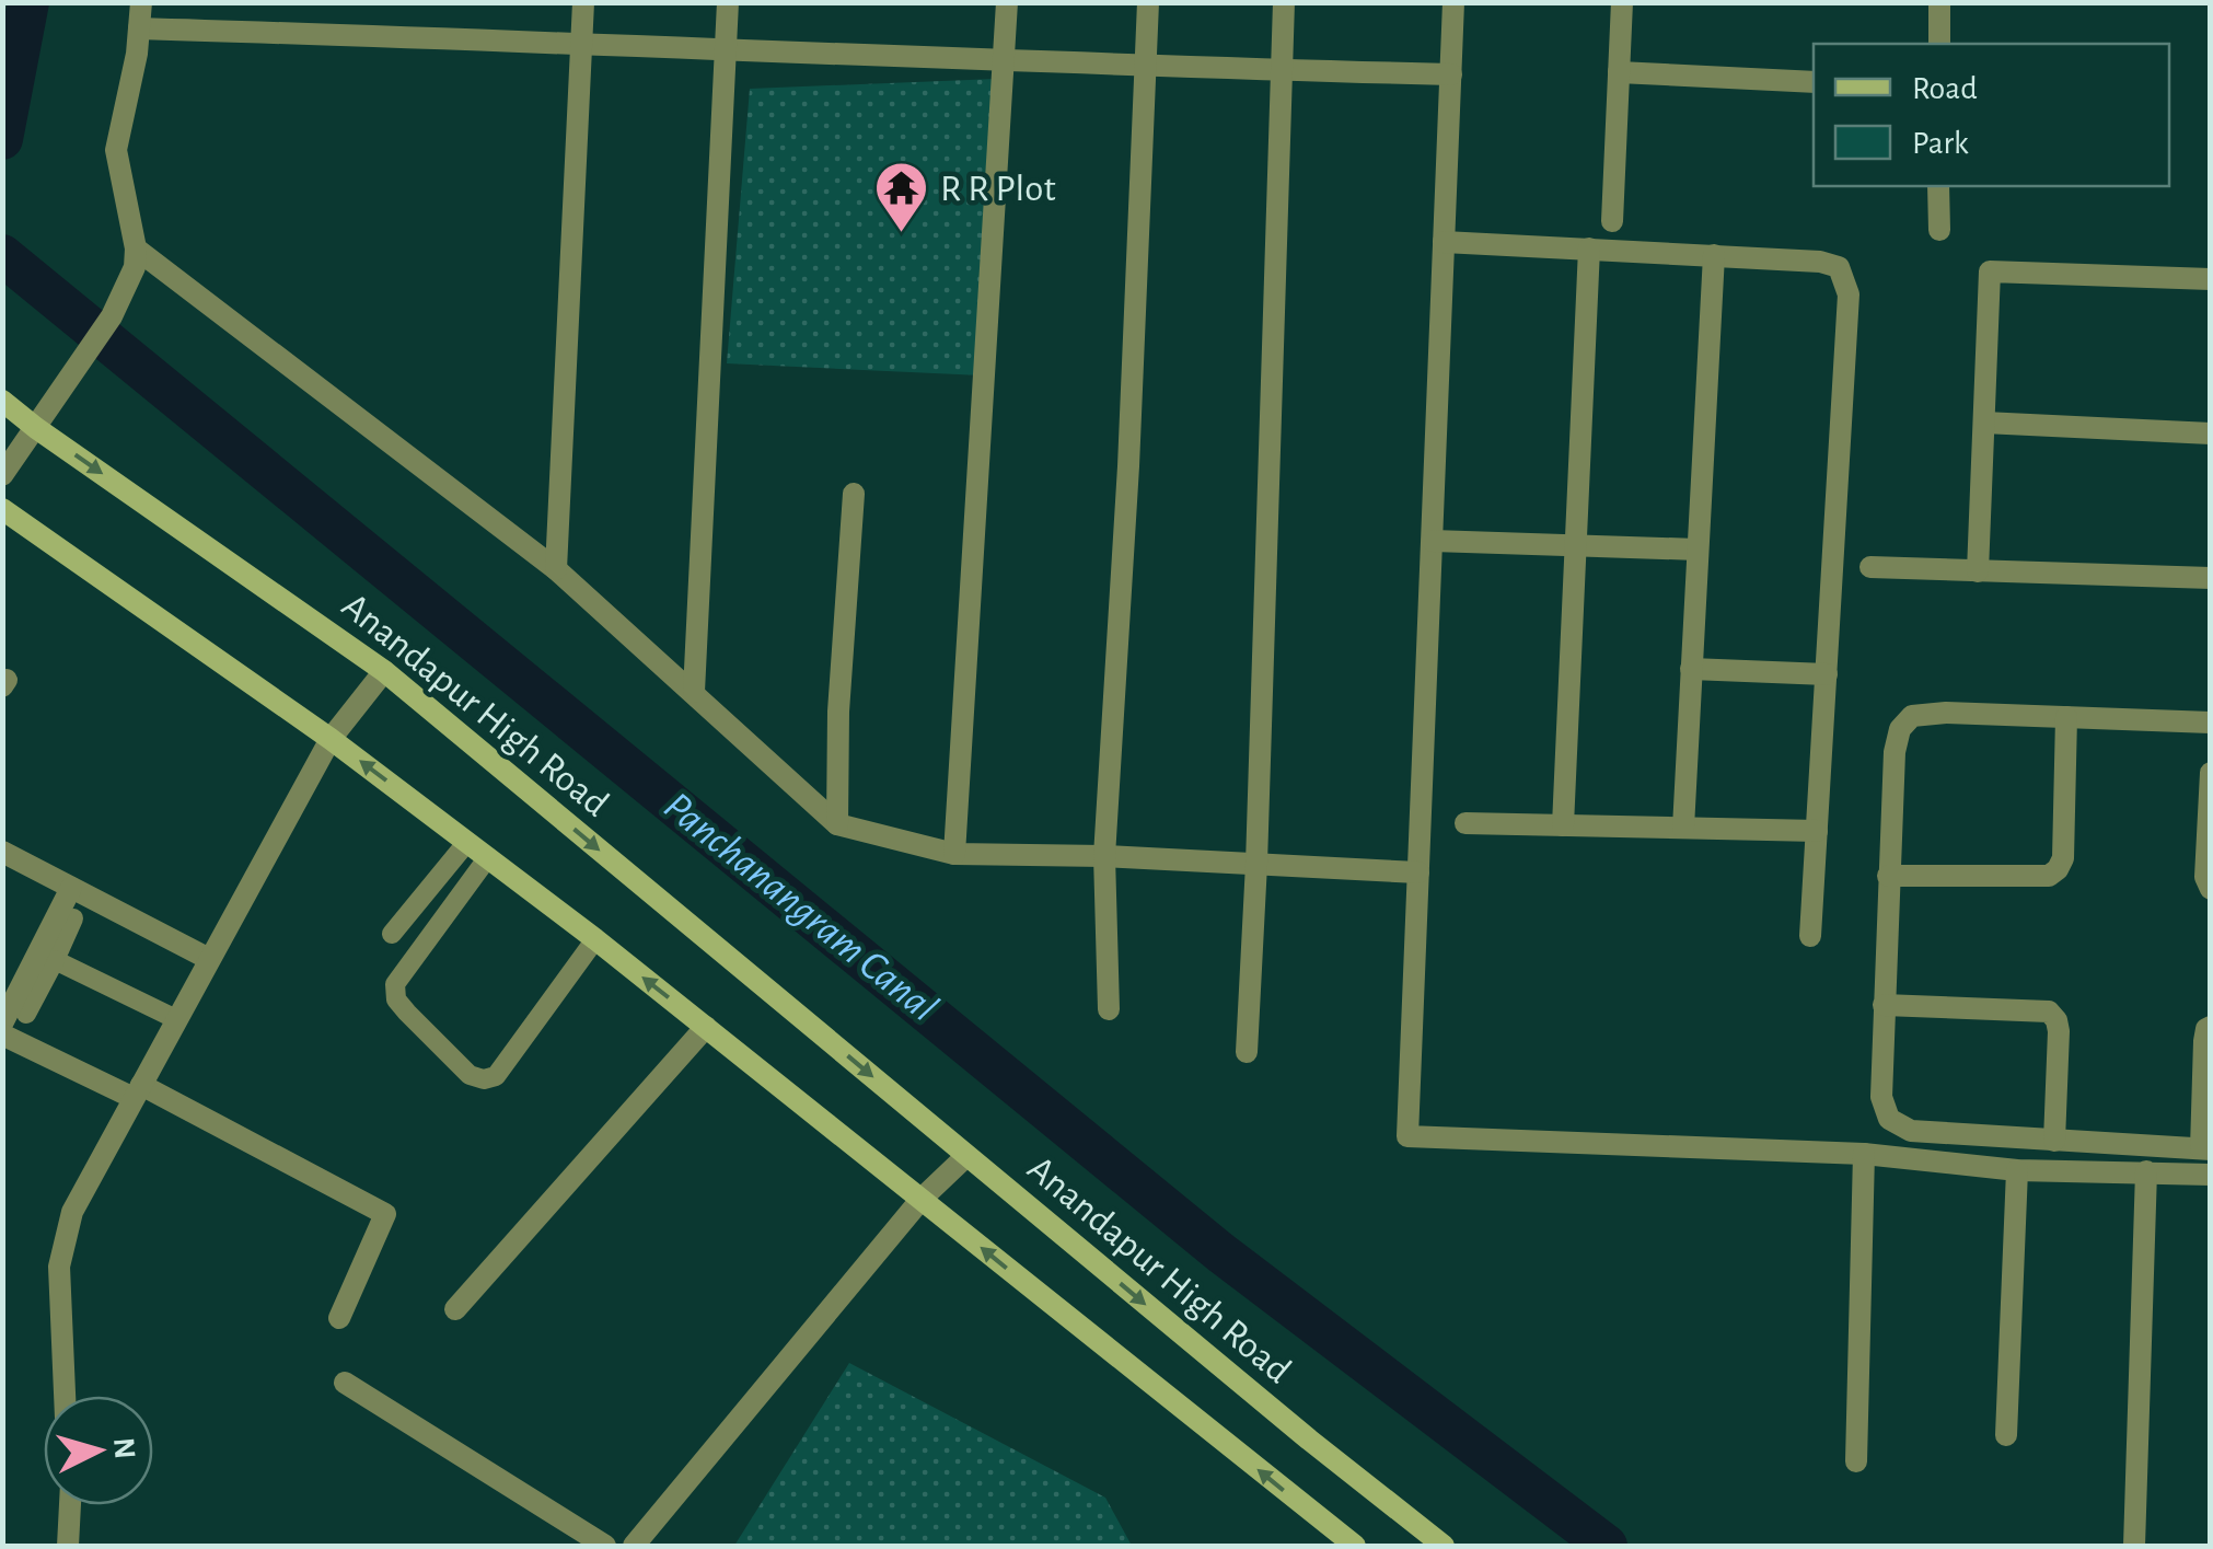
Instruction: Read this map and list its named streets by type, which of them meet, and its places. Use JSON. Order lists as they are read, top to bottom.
{
  "streets": {
    "main road": ["Anandapur High Road"]
  },
  "water": ["Panchanangram Canal"],
  "places": {
    "temple": ["R R Plot"]
  },
  "legend": ["Road", "Park"],
  "north": "right"
}
